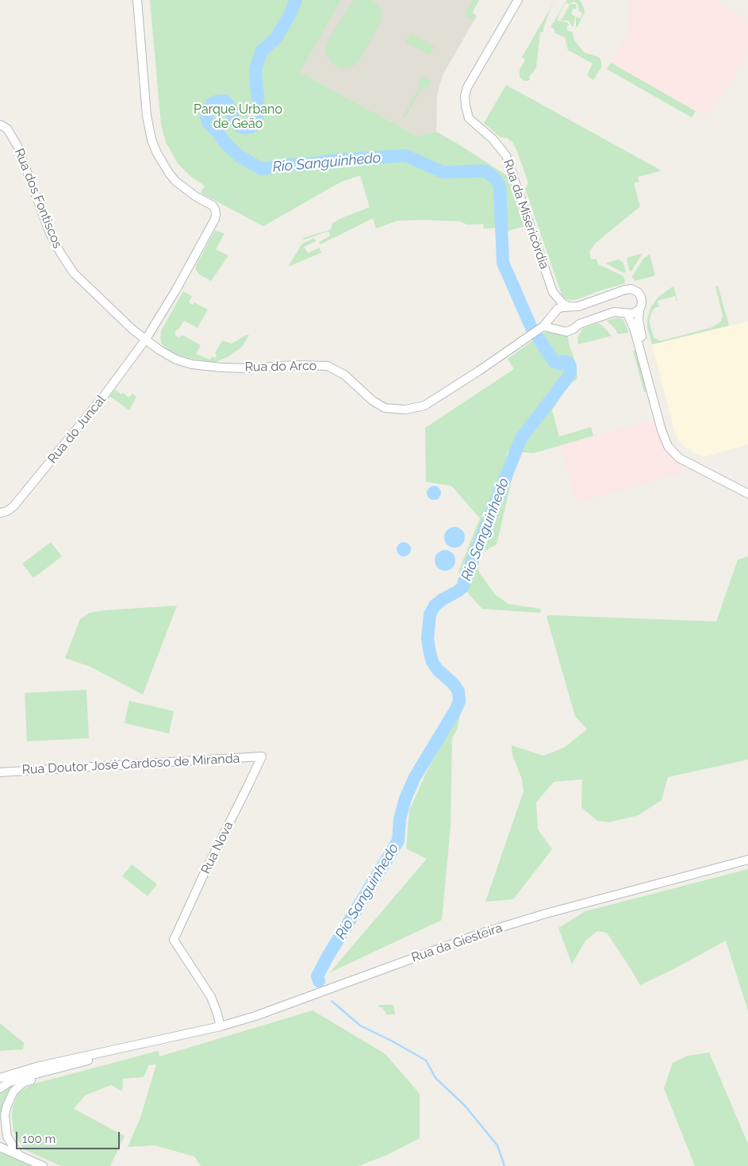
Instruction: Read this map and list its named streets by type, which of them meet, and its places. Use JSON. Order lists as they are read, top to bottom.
{
  "streets": {
    "street": [
      "Rua dos Fontiscos",
      "Rua da Misericórdia",
      "Rua do Arco",
      "Rua do Juncal",
      "Rua Doutor José Cardoso de Miranda",
      "Rua Nova",
      "Rua da Giesteira"
    ]
  },
  "crossings": [
    ["Rua dos Fontiscos", "Rua do Arco"],
    ["Rua dos Fontiscos", "Rua do Juncal"],
    ["Rua do Arco", "Rua do Juncal"],
    ["Rua Doutor José Cardoso de Miranda", "Rua Nova"],
    ["Rua Nova", "Rua da Giesteira"]
  ],
  "water": ["Rio Sanguinhedo"],
  "parks": ["Parque Urbano de Geão"],
  "scale_bar": "100 m"
}
